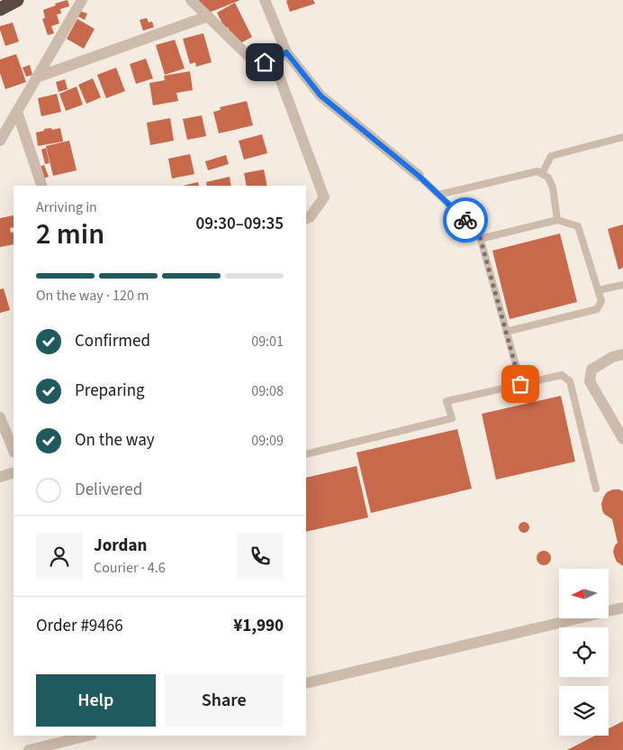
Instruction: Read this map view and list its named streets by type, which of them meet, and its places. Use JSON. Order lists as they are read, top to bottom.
{
  "north": "left",
  "page": {
    "heading": ["2 min", "Arriving in", "09:30–09:35"],
    "panel": [
      "Jordan",
      "Courier · 4.6",
      "Order #9466",
      "¥1,990"
    ],
    "bar": "On the way · 120 m",
    "list": [
      ["Confirmed", "09:01"],
      ["Preparing", "09:08"],
      ["On the way", "09:09"],
      "Delivered"
    ],
    "buttons": ["Help", "Share"]
  }
}
